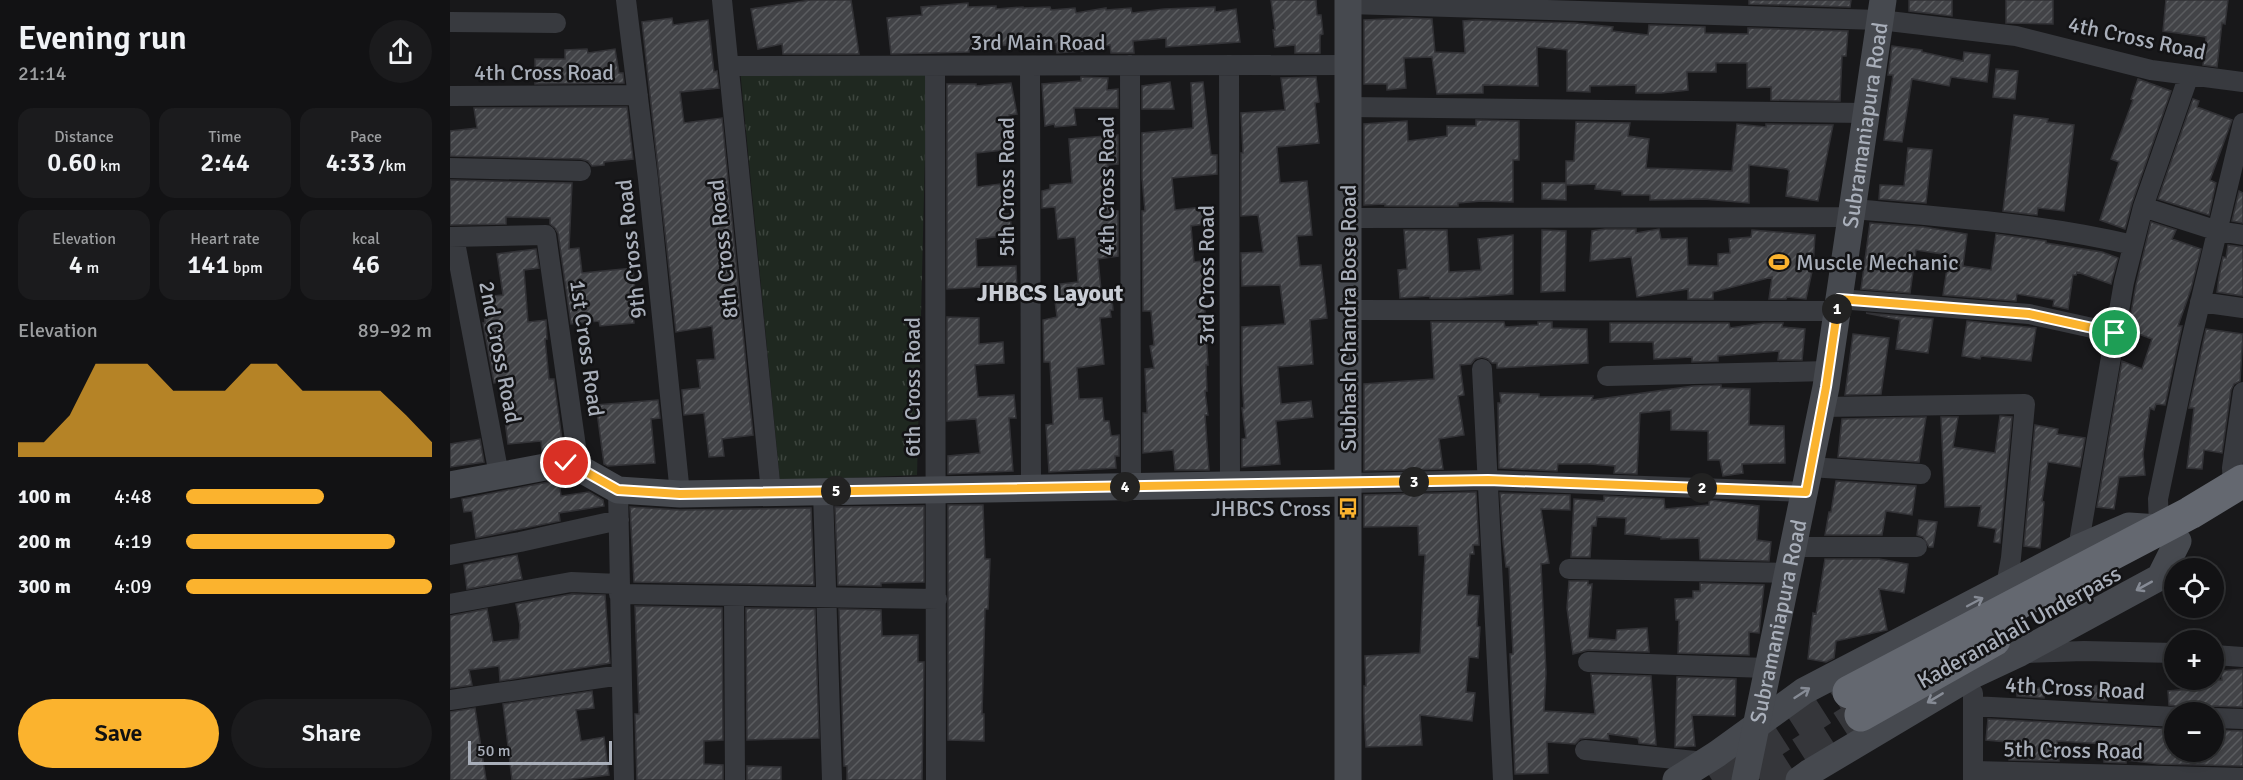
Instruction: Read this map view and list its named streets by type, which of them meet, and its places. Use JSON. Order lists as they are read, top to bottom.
{
  "streets": {
    "highway": ["Kaderanahali Underpass"],
    "street": [
      "4th Cross Road",
      "3rd Main Road",
      "Subramaniapura Road",
      "5th Cross Road",
      "9th Cross Road",
      "8th Cross Road",
      "3rd Cross Road",
      "Subhash Chandra Bose Road",
      "1st Cross Road",
      "2nd Cross Road",
      "6th Cross Road"
    ]
  },
  "crossings": [
    ["4th Cross Road", "3rd Main Road"],
    ["4th Cross Road", "Subramaniapura Road"],
    ["4th Cross Road", "9th Cross Road"],
    ["3rd Main Road", "5th Cross Road"],
    ["3rd Main Road", "8th Cross Road"],
    ["3rd Main Road", "3rd Cross Road"],
    ["3rd Main Road", "Subhash Chandra Bose Road"],
    ["3rd Main Road", "6th Cross Road"],
    ["1st Cross Road", "2nd Cross Road"]
  ],
  "districts": ["JHBCS Layout"],
  "places": {
    "sports": ["Muscle Mechanic"],
    "bus stop": ["JHBCS Cross"]
  },
  "scale_bar": "50 m",
  "page": {
    "heading": ["Evening run", "21:14"],
    "stats": [
      ["Distance", "0.60 km"],
      ["Time", "2:44"],
      ["Pace", "4:33 /km"],
      ["Elevation", "4 m"],
      ["Heart rate", "141 bpm"],
      ["kcal", "46"]
    ],
    "pins": [
      "1",
      "3",
      "4",
      "2",
      "5"
    ],
    "chart": ["Elevation", "89–92 m"],
    "list": [
      {
        "name": "100 m",
        "note": "4:48"
      },
      {
        "name": "200 m",
        "note": "4:19"
      },
      {
        "name": "300 m",
        "note": "4:09"
      }
    ],
    "map_buttons": ["+", "−"],
    "buttons": ["Save", "Share"],
    "scale": "50 m"
  }
}
